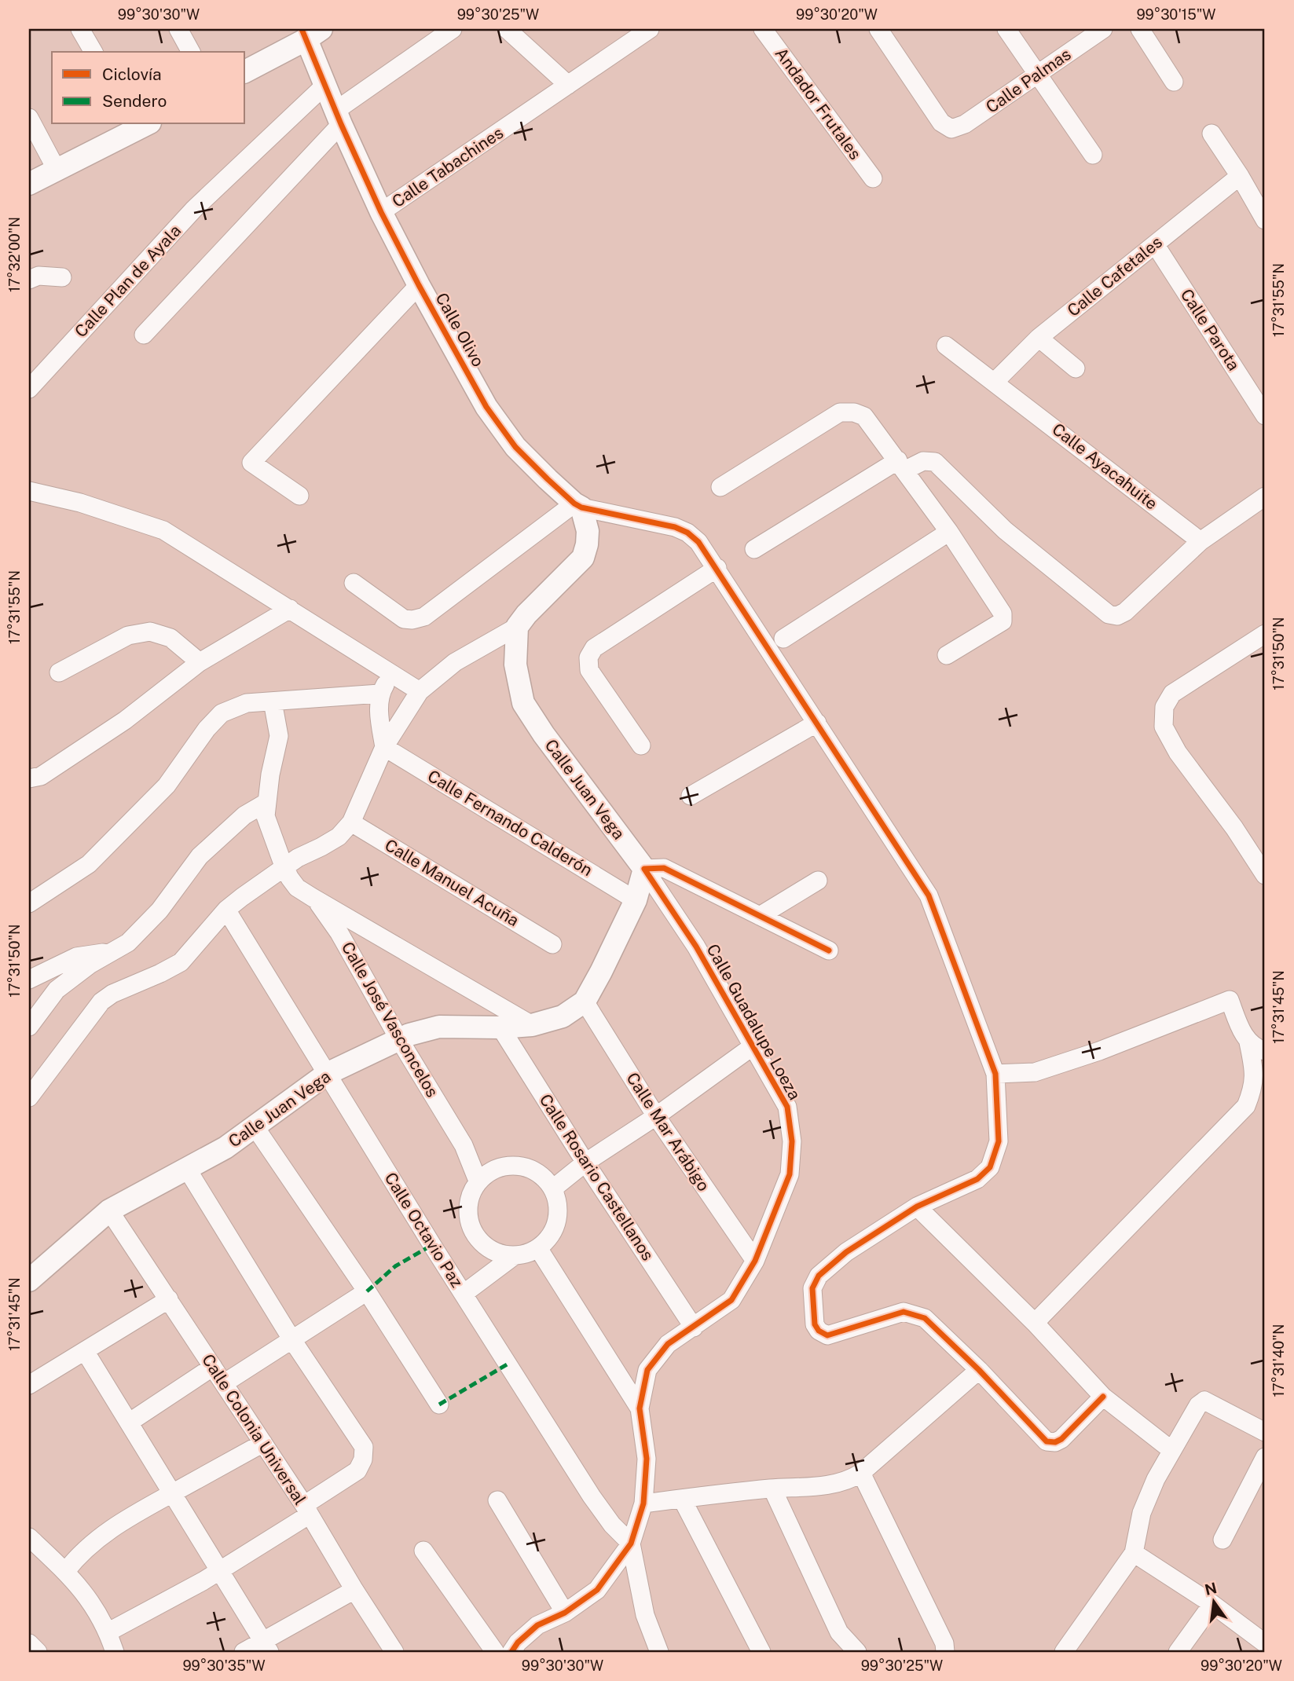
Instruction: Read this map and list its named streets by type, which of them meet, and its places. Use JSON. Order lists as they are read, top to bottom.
{
  "streets": {
    "street": [
      "Calle Palmas",
      "Andador Frutales",
      "Calle Tabachines",
      "Calle Cafetales",
      "Calle Plan de Ayala",
      "Calle Olivo",
      "Calle Parota",
      "Calle Ayacahuite",
      "Calle Juan Vega",
      "Calle Fernando Calderón",
      "Calle Manuel Acuña",
      "Calle José Vasconcelos",
      "Calle Guadalupe Loeza",
      "Calle Mar Arábigo",
      "Calle Rosario Castellanos",
      "Calle Octavio Paz",
      "Calle Colonia Universal"
    ]
  },
  "crossings": [
    ["Calle Tabachines", "Calle Olivo"],
    ["Calle Cafetales", "Calle Parota"],
    ["Calle Cafetales", "Calle Ayacahuite"],
    ["Calle Plan de Ayala", "Calle Olivo"],
    ["Calle Juan Vega", "Calle Fernando Calderón"],
    ["Calle Juan Vega", "Calle José Vasconcelos"],
    ["Calle Juan Vega", "Calle Guadalupe Loeza"],
    ["Calle Juan Vega", "Calle Mar Arábigo"],
    ["Calle Juan Vega", "Calle Rosario Castellanos"],
    ["Calle Juan Vega", "Calle Octavio Paz"],
    ["Calle Juan Vega", "Calle Colonia Universal"],
    ["Calle Guadalupe Loeza", "Calle Mar Arábigo"],
    ["Calle Guadalupe Loeza", "Calle Rosario Castellanos"],
    ["Calle Guadalupe Loeza", "Calle Octavio Paz"]
  ],
  "legend": ["Ciclovía", "Sendero"],
  "north": "top",
  "coordinates": [
    "99°30'30\"W",
    "99°30'25\"W",
    "99°30'20\"W",
    "99°30'15\"W",
    "17°32'00\"N",
    "17°31'55\"N",
    "17°31'50\"N",
    "17°31'45\"N",
    "17°31'40\"N",
    "99°30'35\"W"
  ]
}
